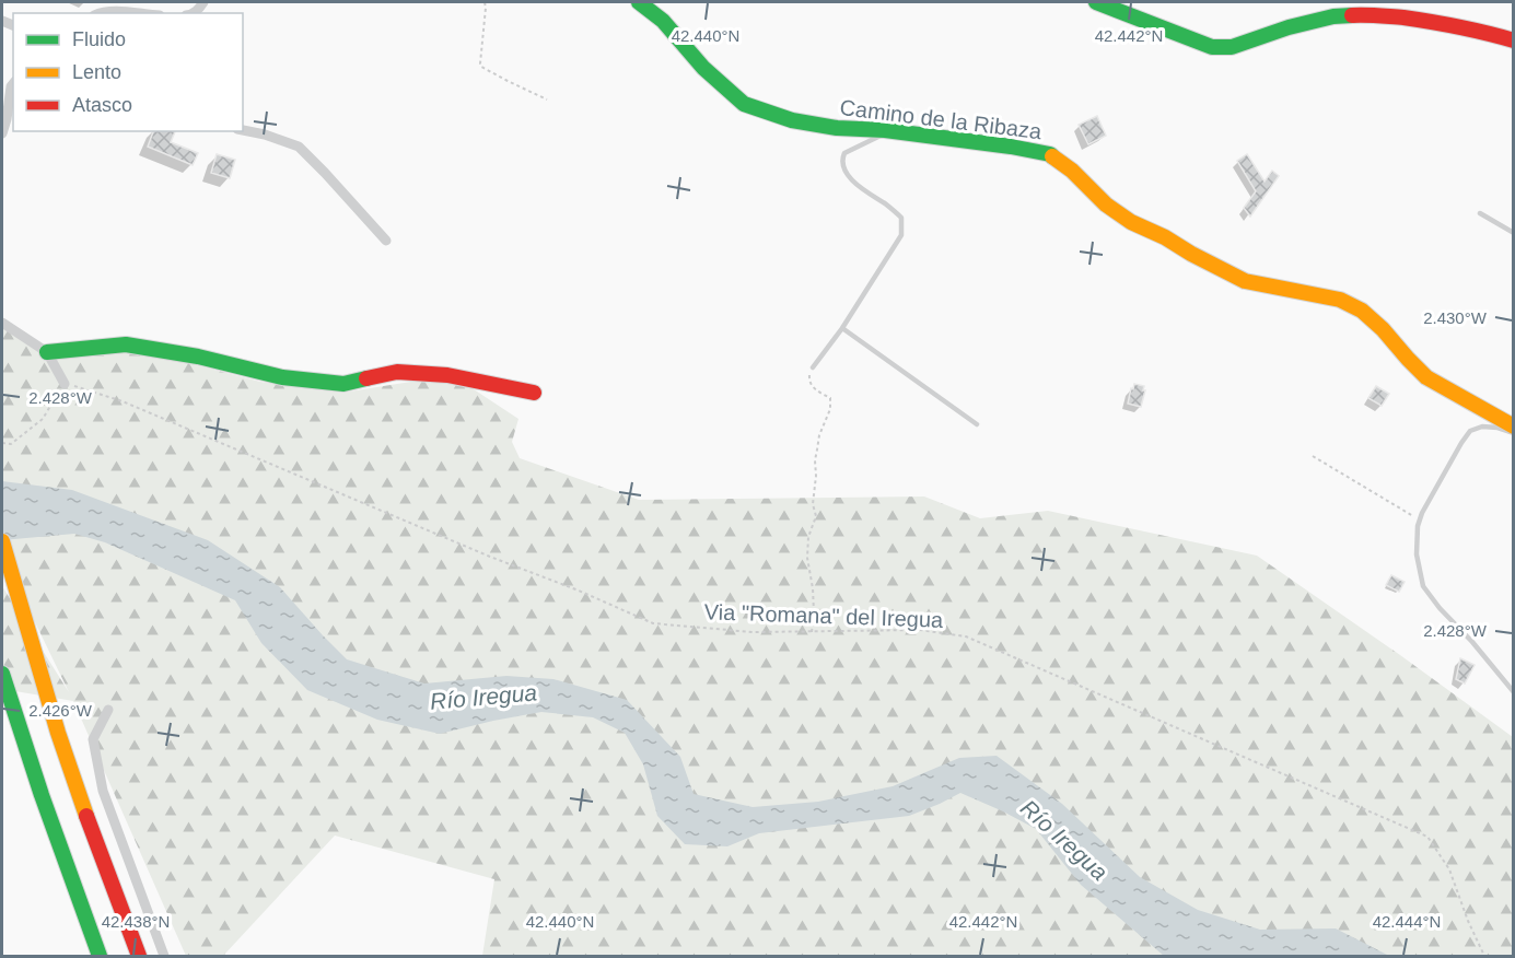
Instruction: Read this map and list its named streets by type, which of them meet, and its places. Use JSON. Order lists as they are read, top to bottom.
{
  "streets": {
    "main road": ["Camino de la Ribaza"],
    "path": ["Via \"Romana\" del Iregua"]
  },
  "water": ["Río Iregua"],
  "legend": ["Fluido", "Lento", "Atasco"],
  "coordinates": [
    "42.440°N",
    "42.442°N",
    "2.430°W",
    "2.428°W",
    "2.426°W",
    "42.438°N",
    "42.444°N"
  ]
}
